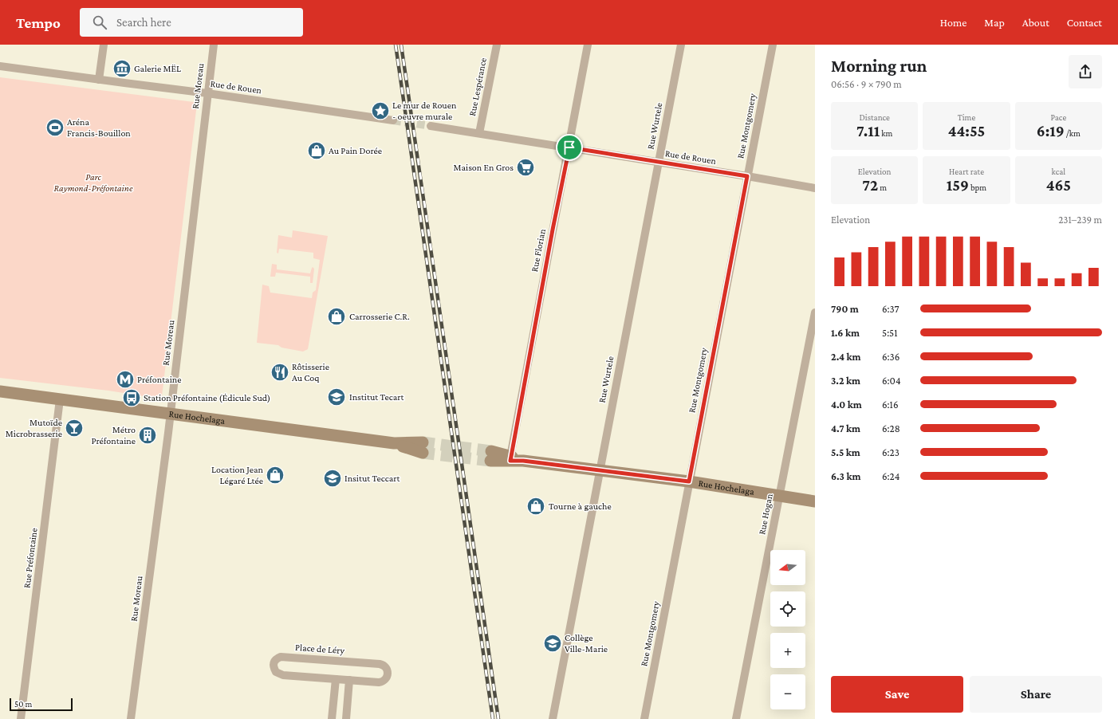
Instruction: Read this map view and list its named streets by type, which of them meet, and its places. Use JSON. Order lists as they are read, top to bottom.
{
  "streets": {
    "street": [
      "Rue Moreau",
      "Rue de Rouen",
      "Rue Lespérance",
      "Rue Wurtele",
      "Rue Montgomery",
      "Rue Florian",
      "Rue Hochelaga",
      "Rue Hogan",
      "Rue Préfontaine",
      "Place de Léry"
    ]
  },
  "crossings": [
    ["Rue Moreau", "Rue de Rouen"],
    ["Rue Moreau", "Rue Hochelaga"],
    ["Rue de Rouen", "Rue Lespérance"],
    ["Rue de Rouen", "Rue Wurtele"],
    ["Rue de Rouen", "Rue Montgomery"],
    ["Rue de Rouen", "Rue Florian"],
    ["Rue Wurtele", "Rue Hochelaga"],
    ["Rue Montgomery", "Rue Hochelaga"],
    ["Rue Florian", "Rue Hochelaga"],
    ["Rue Hochelaga", "Rue Hogan"],
    ["Rue Hochelaga", "Rue Préfontaine"]
  ],
  "parks": ["Parc Raymond-Préfontaine"],
  "places": {
    "museum": ["Galerie MËL"],
    "place": ["Le mur de Rouen - oeuvre murale"],
    "sports": ["Aréna Francis-Bouillon"],
    "shop": [
      "Au Pain Dorée",
      "Carrosserie C.R.",
      "Location Jean Légaré Ltée",
      "Tourne à gauche"
    ],
    "supermarket": ["Maison En Gros"],
    "restaurant": ["Rôtisserie Au Coq"],
    "metro station": ["Préfontaine"],
    "school or university": ["Institut Tecart", "Insitut Teccart", "Collège Ville-Marie"],
    "bus stop": ["Station Préfontaine (Édicule Sud)"],
    "bar": ["Mutoïde Microbrasserie"],
    "building": ["Métro Préfontaine"]
  },
  "scale_bar": "50 m",
  "north": "left",
  "page": {
    "header": "Tempo",
    "search": "Search here",
    "nav": [
      "Home",
      "Map",
      "About",
      "Contact"
    ],
    "heading": ["Morning run", "06:56 · 9 × 790 m"],
    "stats": [
      ["Distance", "7.11 km"],
      ["Time", "44:55"],
      ["Pace", "6:19 /km"],
      ["Elevation", "72 m"],
      ["Heart rate", "159 bpm"],
      ["kcal", "465"]
    ],
    "chart": ["Elevation", "231–239 m"],
    "list": [
      {
        "name": "790 m",
        "note": "6:37"
      },
      {
        "name": "1.6 km",
        "note": "5:51"
      },
      {
        "name": "2.4 km",
        "note": "6:36"
      },
      {
        "name": "3.2 km",
        "note": "6:04"
      },
      {
        "name": "4.0 km",
        "note": "6:16"
      },
      {
        "name": "4.7 km",
        "note": "6:28"
      },
      {
        "name": "5.5 km",
        "note": "6:23"
      },
      {
        "name": "6.3 km",
        "note": "6:24"
      }
    ],
    "map_buttons": ["+", "−"],
    "buttons": ["Save", "Share"],
    "scale": "50 m"
  }
}
